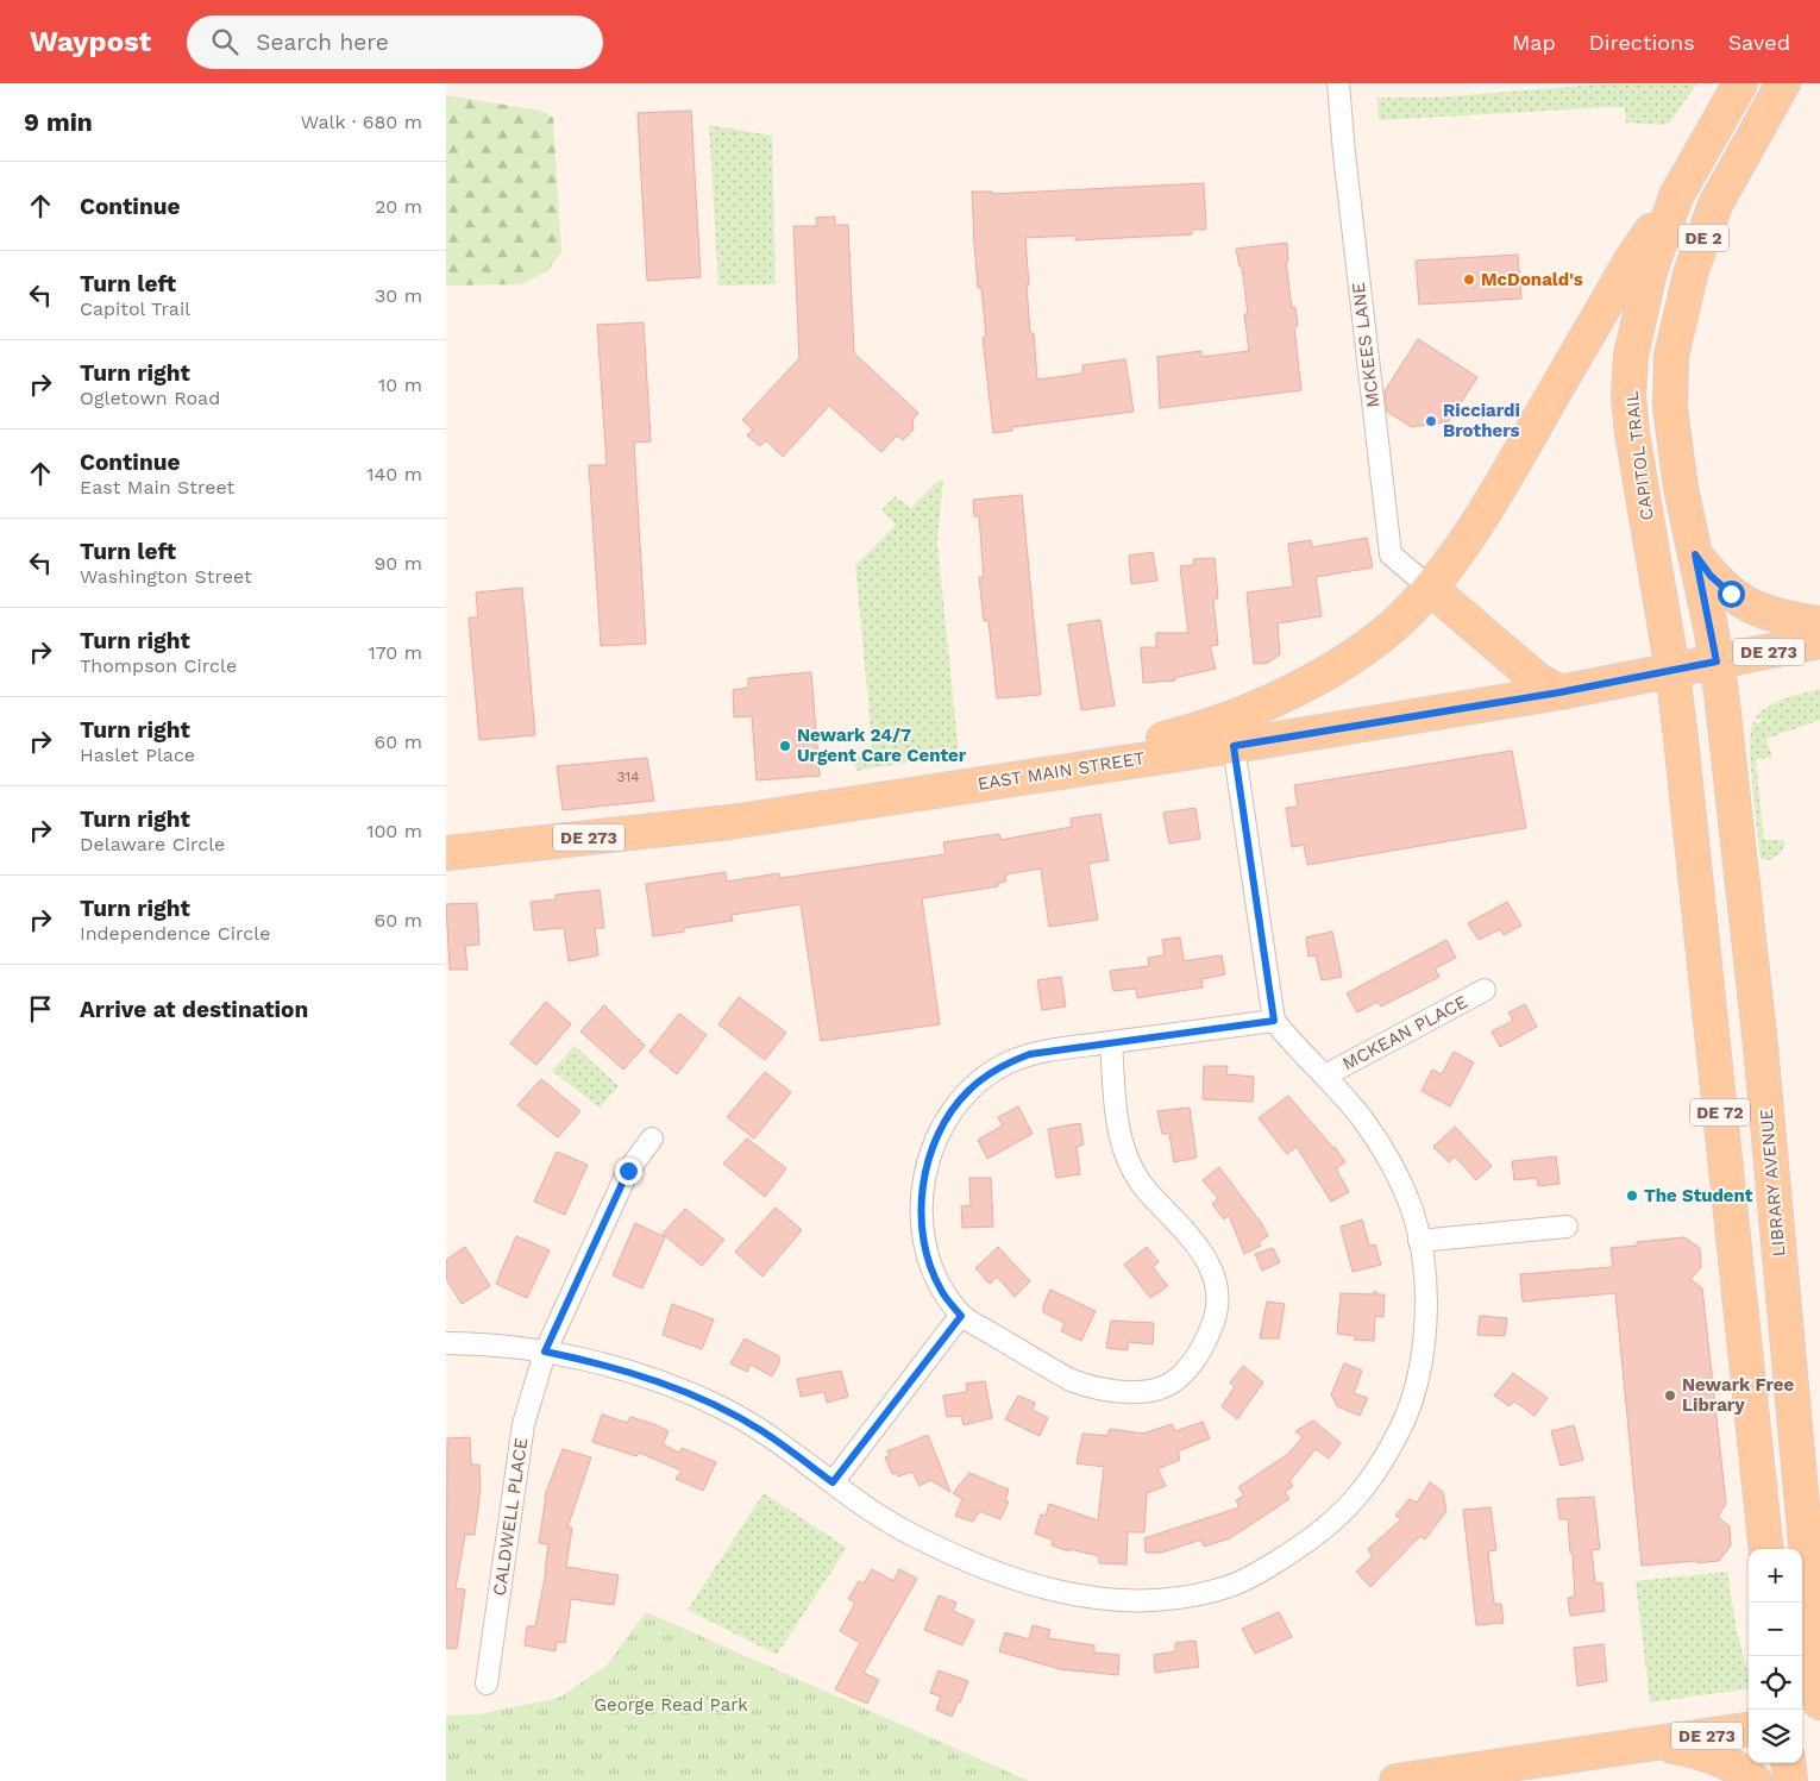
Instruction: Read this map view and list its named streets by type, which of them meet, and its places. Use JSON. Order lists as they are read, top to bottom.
{
  "streets": {
    "main road": [
      "DE 2",
      "CAPITOL TRAIL",
      "DE 273",
      "EAST MAIN STREET",
      "DE 72",
      "LIBRARY AVENUE"
    ],
    "street": ["MCKEES LANE", "MCKEAN PLACE", "CALDWELL PLACE"]
  },
  "crossings": [
    ["CAPITOL TRAIL", "DE 273"],
    ["CAPITOL TRAIL", "EAST MAIN STREET"],
    ["CAPITOL TRAIL", "DE 72"],
    ["CAPITOL TRAIL", "LIBRARY AVENUE"],
    ["DE 273", "EAST MAIN STREET"],
    ["DE 273", "DE 72"],
    ["DE 273", "LIBRARY AVENUE"],
    ["EAST MAIN STREET", "DE 72"]
  ],
  "parks": ["George Read Park"],
  "places": [
    "McDonald's",
    "Ricciardi Brothers",
    "Newark 24/7 Urgent Care Center",
    "The Student",
    "Newark Free Library"
  ],
  "house_numbers": ["314"],
  "page": {
    "header": "Waypost",
    "search": "Search here",
    "nav": ["Map", "Directions", "Saved"],
    "heading": ["9 min", "Walk · 680 m"],
    "list": [
      ["Continue", "20 m"],
      ["Turn left", "Capitol Trail", "30 m"],
      ["Turn right", "Ogletown Road", "10 m"],
      ["Continue", "East Main Street", "140 m"],
      ["Turn left", "Washington Street", "90 m"],
      ["Turn right", "Thompson Circle", "170 m"],
      ["Turn right", "Haslet Place", "60 m"],
      ["Turn right", "Delaware Circle", "100 m"],
      ["Turn right", "Independence Circle", "60 m"],
      "Arrive at destination"
    ],
    "map_buttons": ["+", "−"]
  }
}
